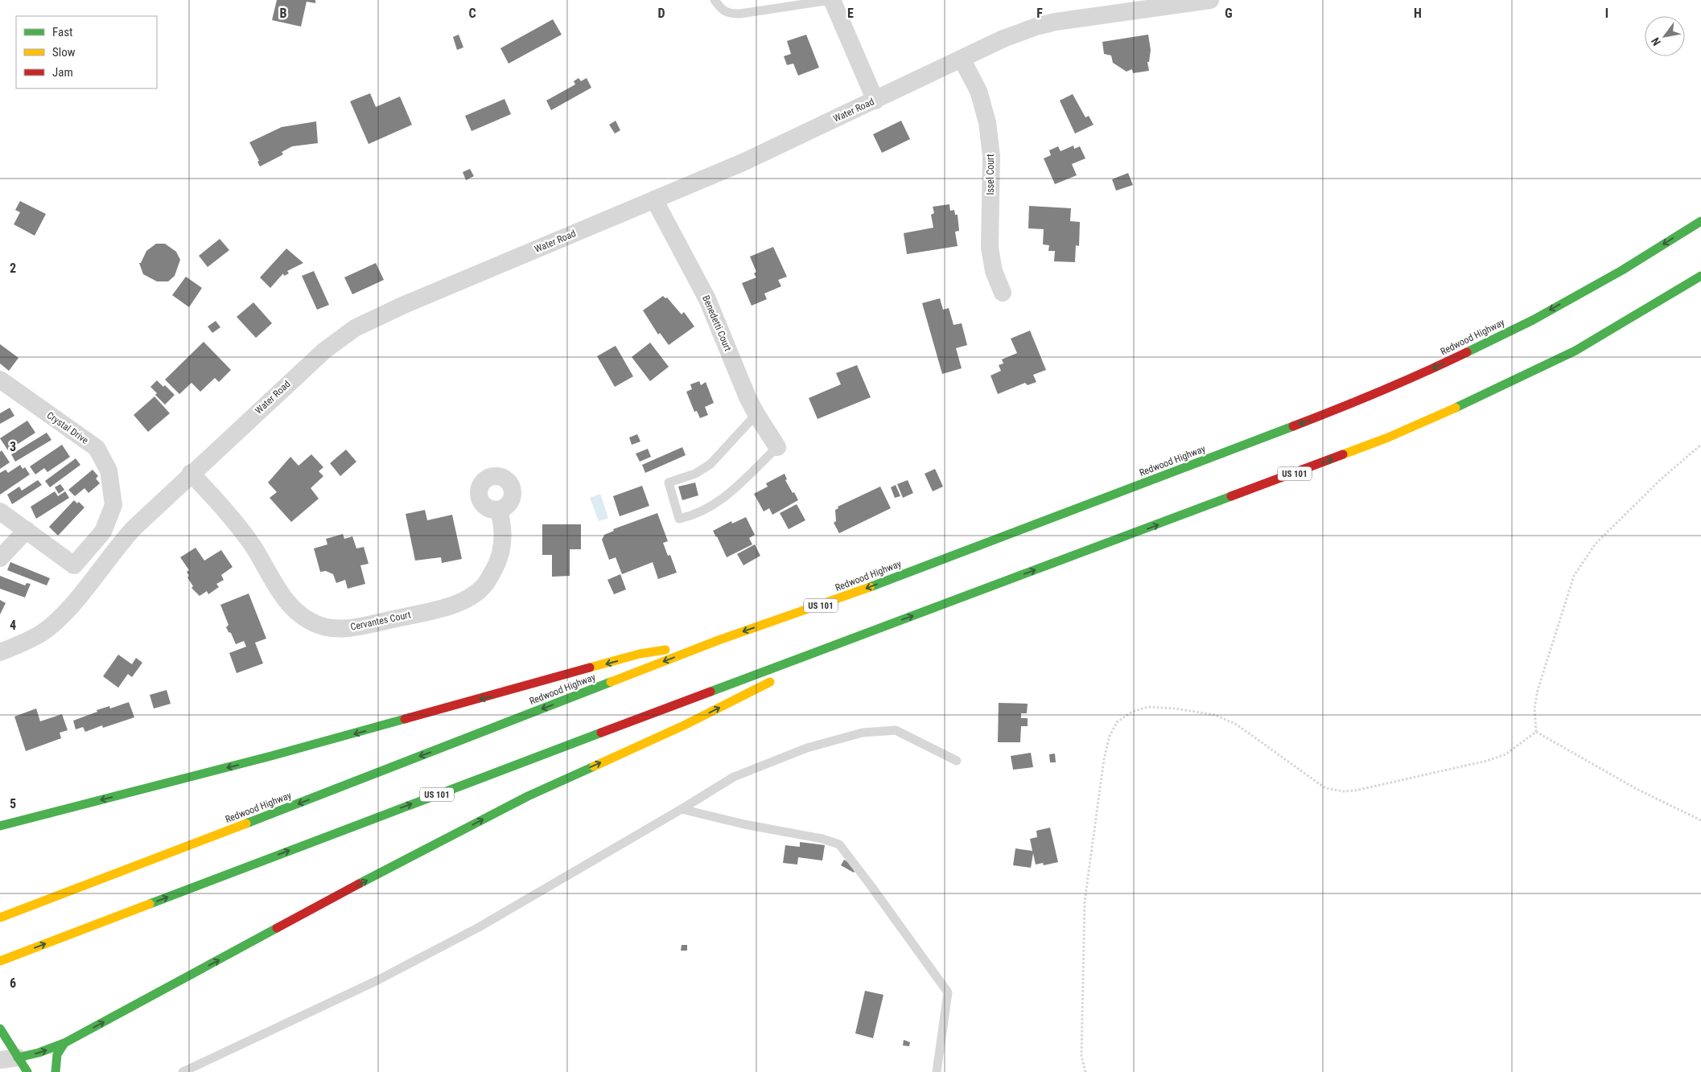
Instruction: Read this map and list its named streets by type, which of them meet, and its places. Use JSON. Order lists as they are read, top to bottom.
{
  "streets": {
    "main road": ["Redwood Highway", "US 101"],
    "street": [
      "Water Road",
      "Issel Court",
      "Benedetti Court",
      "Crystal Drive",
      "Cervantes Court"
    ]
  },
  "crossings": [
    ["Water Road", "Issel Court"],
    ["Water Road", "Benedetti Court"],
    ["Water Road", "Cervantes Court"]
  ],
  "legend": ["Fast", "Slow", "Jam"],
  "north": "bottom left",
  "grid": {
    "columns": [
      "B",
      "C",
      "D",
      "E",
      "F",
      "G",
      "H",
      "I"
    ],
    "rows": [
      "2",
      "3",
      "4",
      "5",
      "6"
    ]
  }
}
